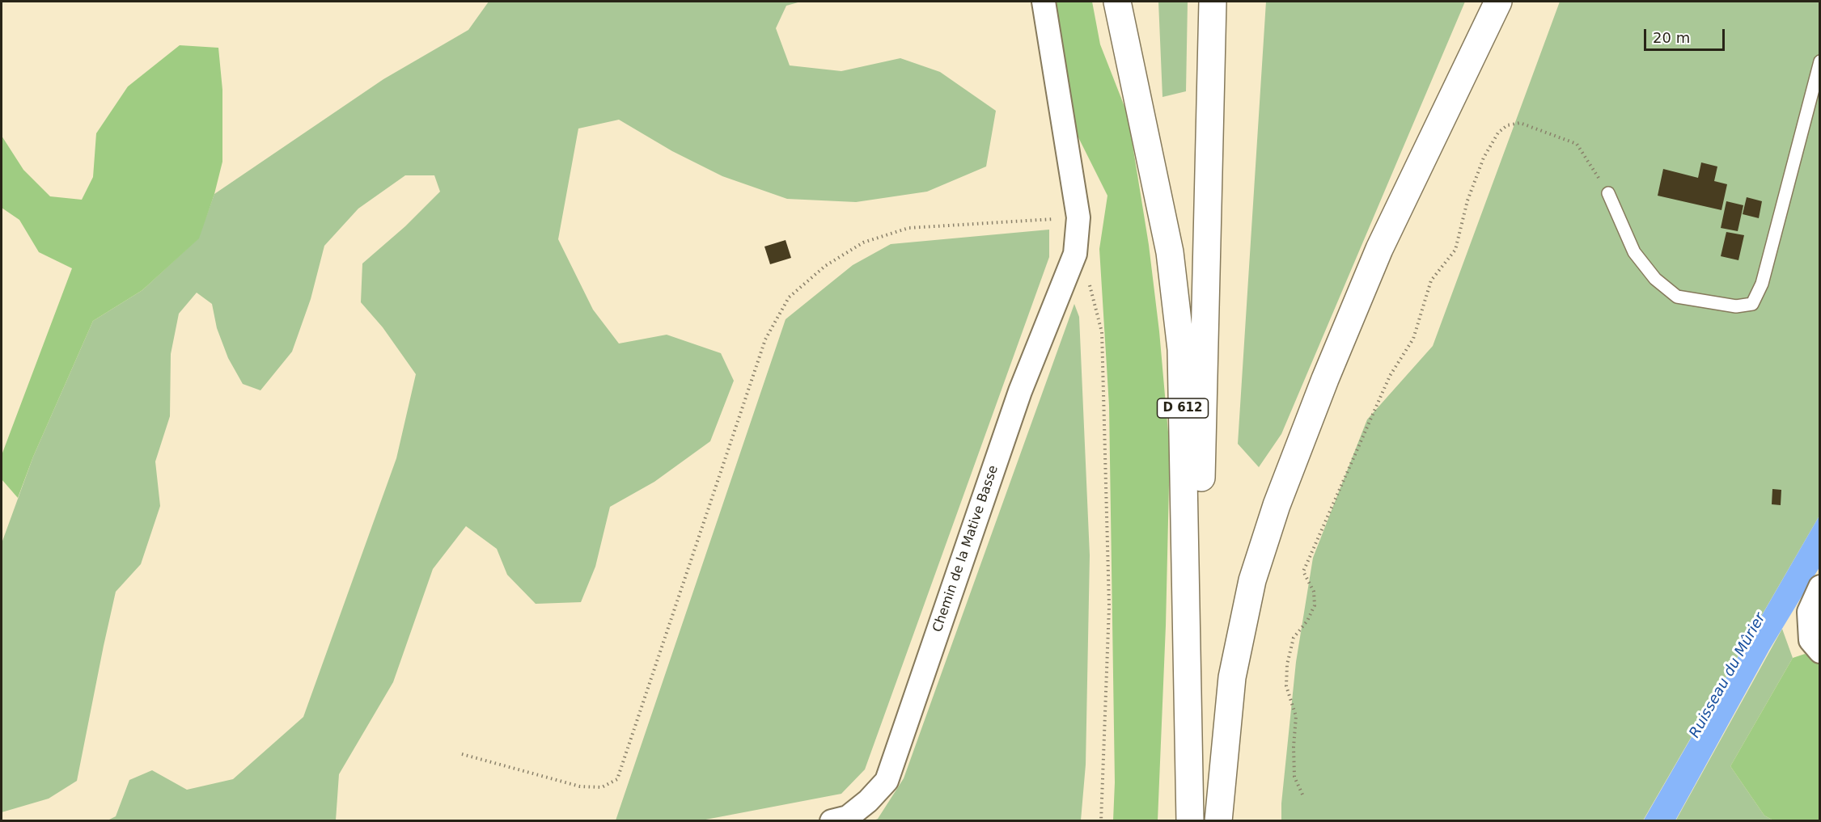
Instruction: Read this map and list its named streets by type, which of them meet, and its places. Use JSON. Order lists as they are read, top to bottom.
{
  "streets": {
    "highway": ["D 612"],
    "street": ["Chemin de la Mative Basse"]
  },
  "water": ["Ruisseau du Mûrier"],
  "scale_bar": "20 m"
}
